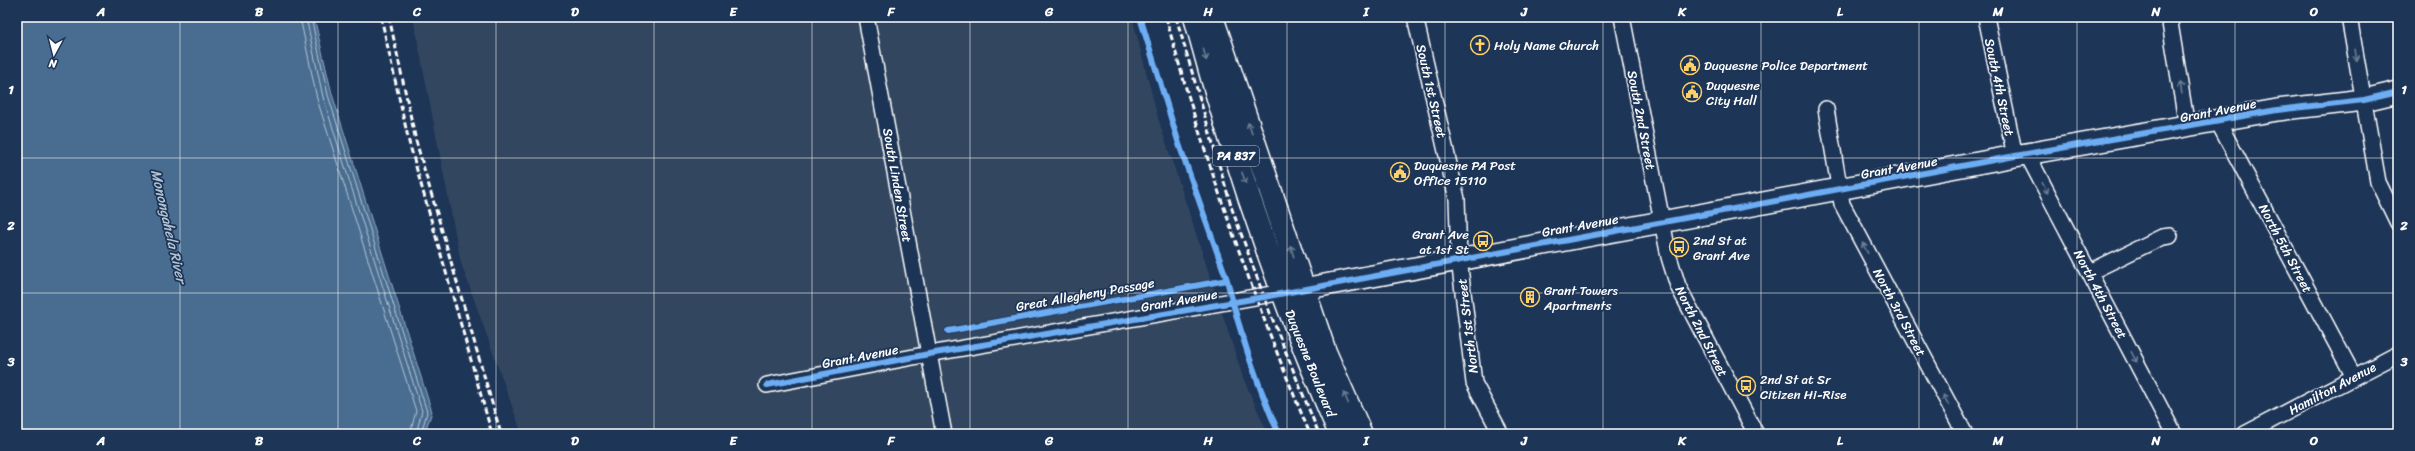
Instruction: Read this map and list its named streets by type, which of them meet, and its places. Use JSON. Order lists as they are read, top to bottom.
{
  "streets": {
    "main road": ["PA 837", "Duquesne Boulevard"],
    "street": [
      "South 4th Street",
      "South 1st Street",
      "Grant Avenue",
      "South 2nd Street",
      "South Linden Street",
      "North 5th Street",
      "North 4th Street",
      "North 3rd Street",
      "North 1st Street",
      "North 2nd Street",
      "Hamilton Avenue"
    ],
    "cycle path": ["Great Allegheny Passage"]
  },
  "crossings": [
    ["South 4th Street", "Grant Avenue"],
    ["South 4th Street", "North 4th Street"],
    ["South 1st Street", "Grant Avenue"],
    ["South 1st Street", "North 1st Street"],
    ["Grant Avenue", "South 2nd Street"],
    ["Grant Avenue", "PA 837"],
    ["Grant Avenue", "South Linden Street"],
    ["Grant Avenue", "North 5th Street"],
    ["Grant Avenue", "North 4th Street"],
    ["Grant Avenue", "North 3rd Street"],
    ["Grant Avenue", "North 1st Street"],
    ["Grant Avenue", "North 2nd Street"],
    ["Grant Avenue", "Duquesne Boulevard"],
    ["South 2nd Street", "North 2nd Street"],
    ["PA 837", "Duquesne Boulevard"],
    ["North 5th Street", "Hamilton Avenue"]
  ],
  "one_way": ["North 4th Street", "North 3rd Street"],
  "water": ["Monongahela River"],
  "places": {
    "church": ["Holy Name Church"],
    "public building": ["Duquesne Police Department", "Duquesne City Hall", "Duquesne PA Post Office 15110"],
    "bus stop": ["Grant Ave at 1st St", "2nd St at Grant Ave", "2nd St at Sr Citizen Hi-Rise"],
    "building": ["Grant Towers Apartments"]
  },
  "north": "bottom",
  "grid": {
    "columns": [
      "A",
      "B",
      "C",
      "D",
      "E",
      "F",
      "G",
      "H",
      "I",
      "J",
      "K",
      "L",
      "M",
      "N",
      "O"
    ],
    "rows": ["1", "2", "3"]
  }
}
